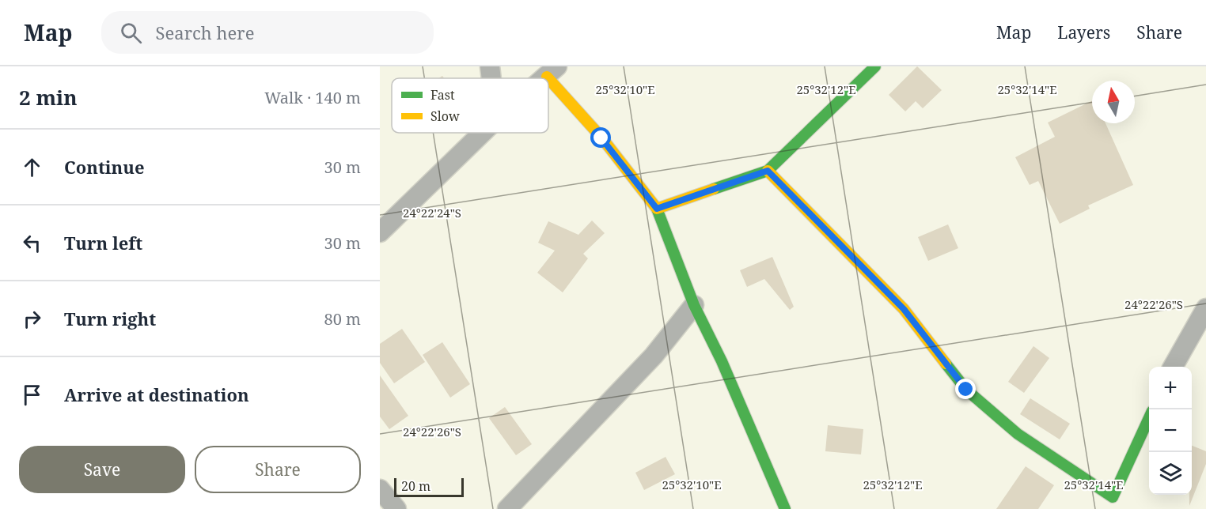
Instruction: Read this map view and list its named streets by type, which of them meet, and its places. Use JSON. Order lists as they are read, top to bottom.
{
  "legend": ["Fast", "Slow"],
  "scale_bar": "20 m",
  "north": "top",
  "page": {
    "header": "Map",
    "search": "Search here",
    "nav": ["Map", "Layers", "Share"],
    "heading": ["2 min", "Walk · 140 m"],
    "list": [
      ["Continue", "30 m"],
      ["Turn left", "30 m"],
      ["Turn right", "80 m"],
      "Arrive at destination"
    ],
    "map_buttons": ["+", "−"],
    "buttons": ["Save", "Share"],
    "scale": "20 m"
  },
  "coordinates": [
    "25°32'10\"E",
    "25°32'12\"E",
    "25°32'14\"E",
    "24°22'24\"S",
    "24°22'26\"S"
  ]
}
